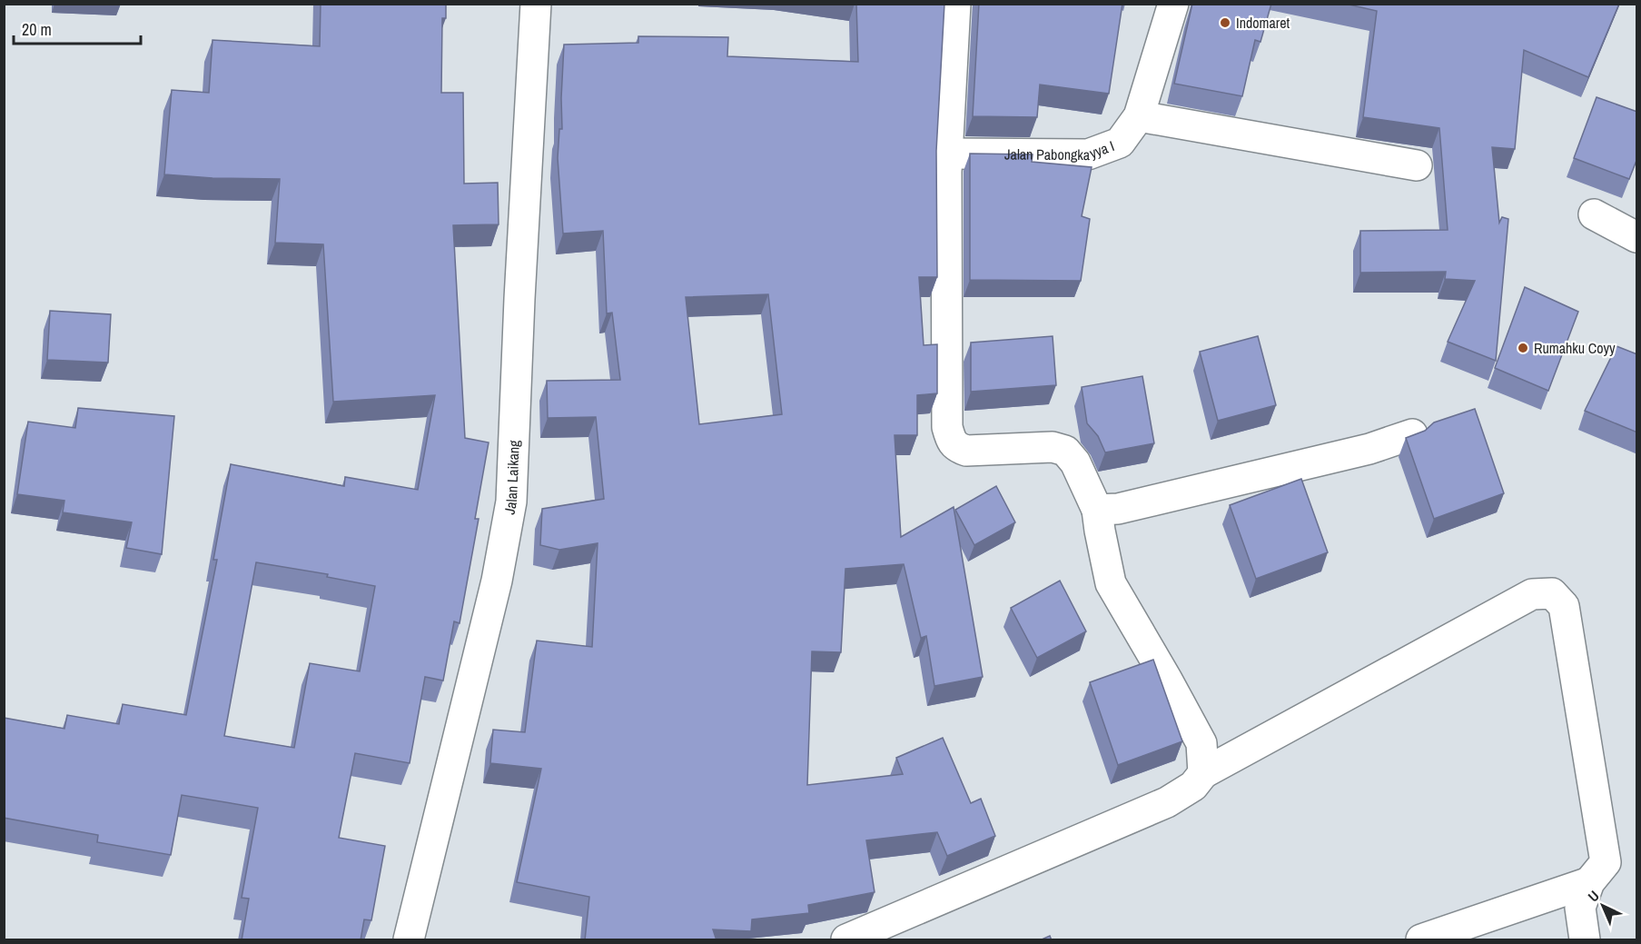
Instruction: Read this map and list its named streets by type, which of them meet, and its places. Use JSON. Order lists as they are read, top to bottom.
{
  "streets": {
    "street": ["Jalan Pabongkayya I", "Jalan Laikang"]
  },
  "places": ["Indomaret", "Rumahku Coyy"],
  "scale_bar": "20 m",
  "north": "top left"
}
